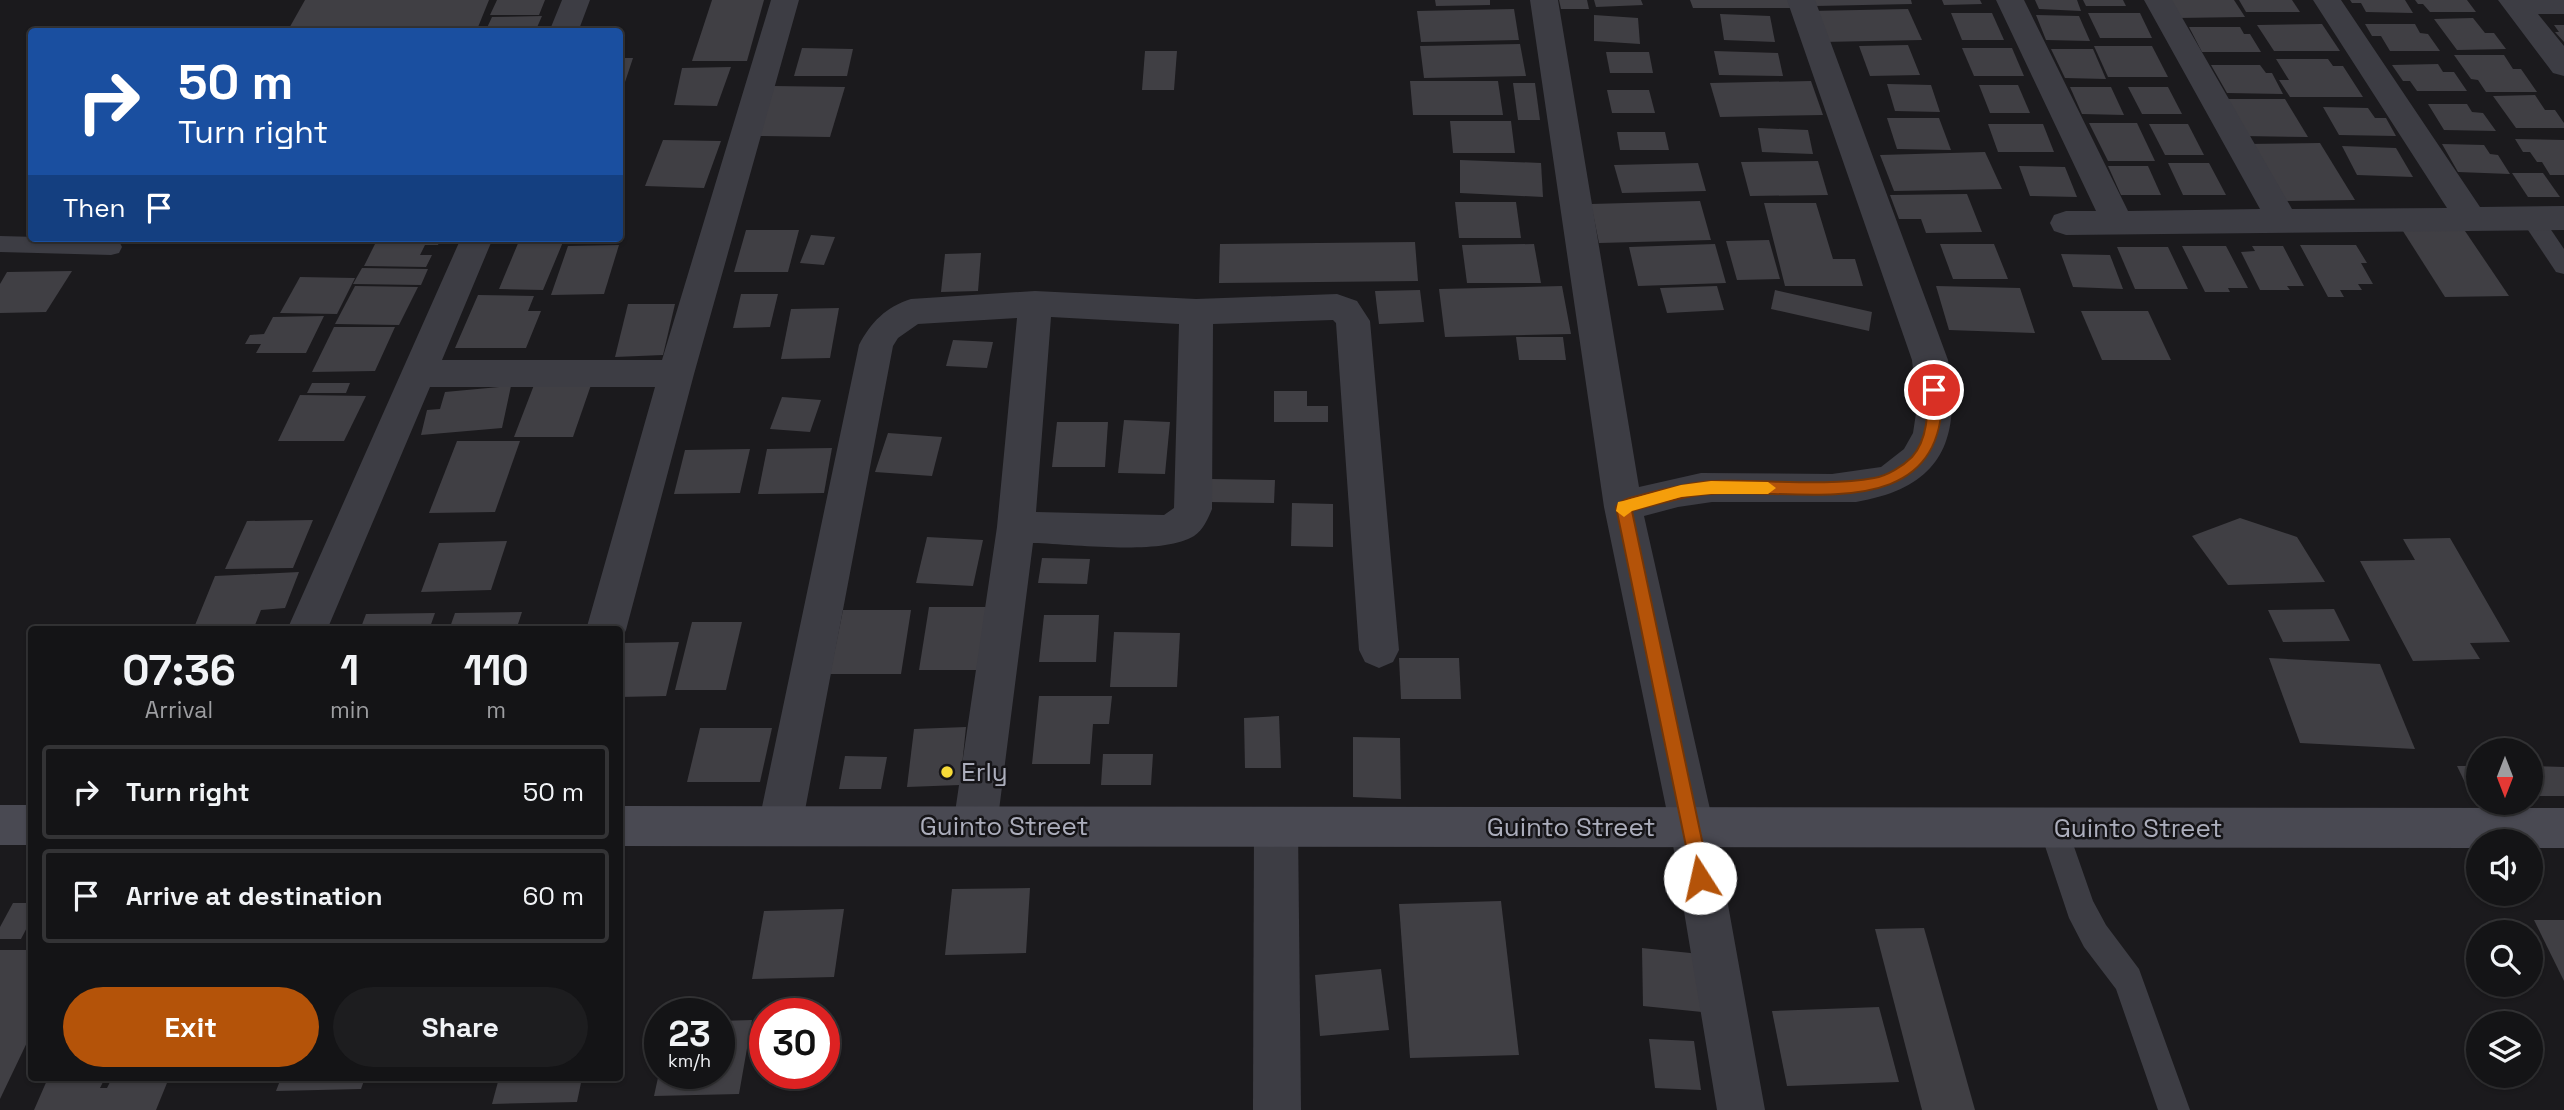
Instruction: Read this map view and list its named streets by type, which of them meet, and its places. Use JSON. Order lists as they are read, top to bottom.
{
  "streets": {
    "street": ["Guinto Street"]
  },
  "places": ["Erly"],
  "north": "bottom",
  "page": {
    "turn": ["50 m", "Turn right"],
    "then": "Then",
    "eta": [
      "07:36",
      "Arrival",
      "1",
      "min",
      "110",
      "m"
    ],
    "list": [
      {
        "name": "Turn right",
        "value": "50 m"
      },
      {
        "name": "Arrive at destination",
        "value": "60 m"
      }
    ],
    "buttons": ["Exit", "Share"],
    "speed": "23 km/h",
    "limit": "30"
  }
}
